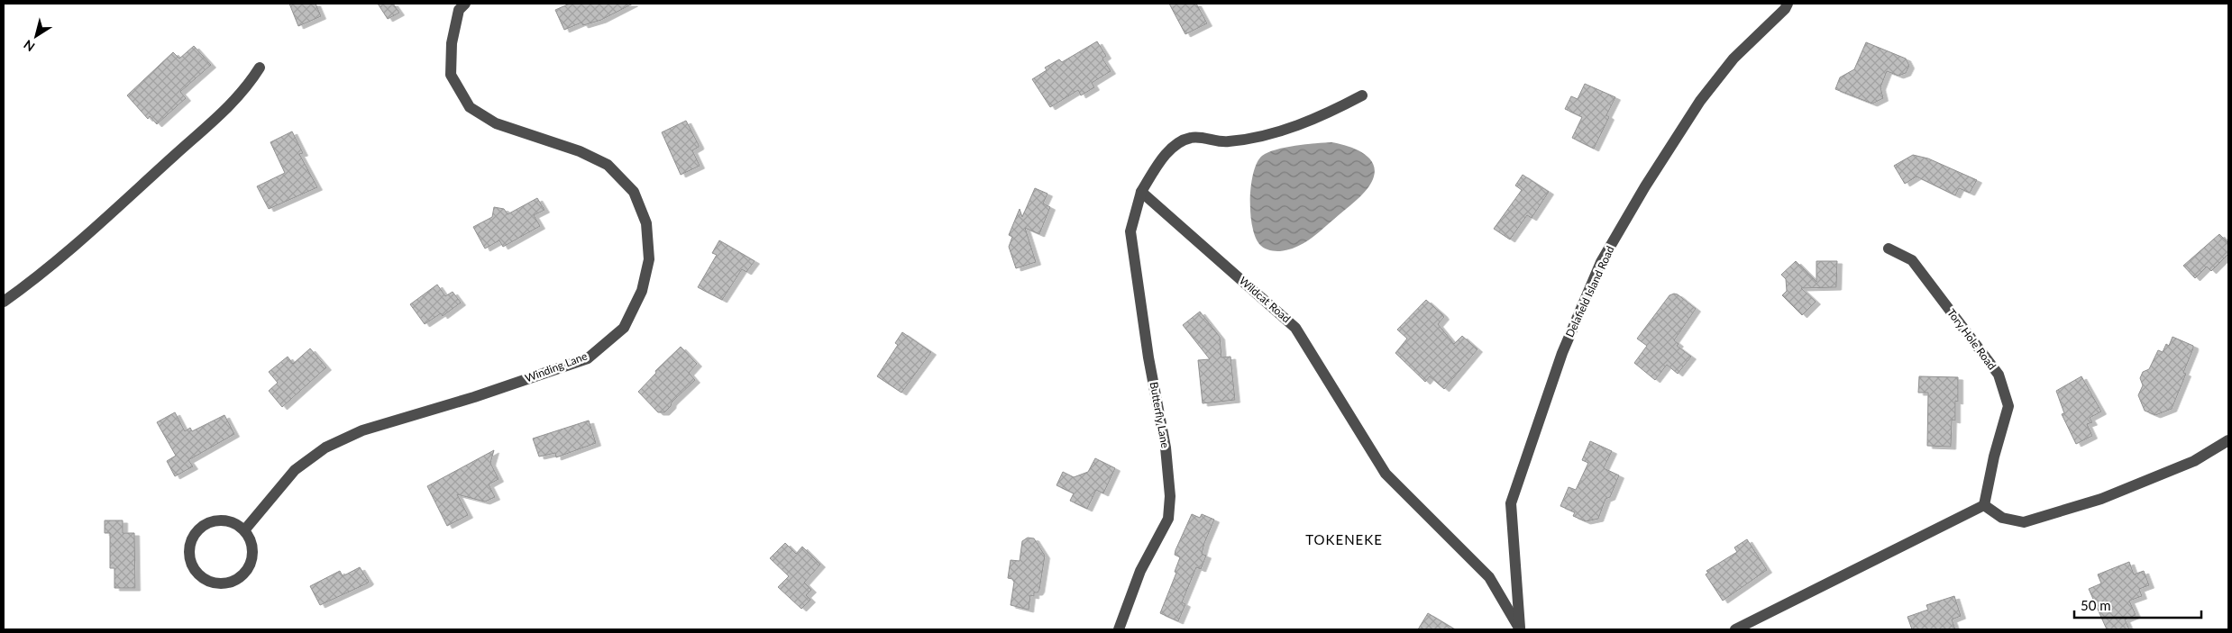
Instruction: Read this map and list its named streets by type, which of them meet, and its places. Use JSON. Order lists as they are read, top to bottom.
{
  "streets": {
    "street": [
      "Delafield Island Road",
      "Wildcat Road",
      "Tory Hole Road",
      "Winding Lane",
      "Butterfly Lane"
    ]
  },
  "crossings": [
    ["Delafield Island Road", "Wildcat Road"],
    ["Wildcat Road", "Butterfly Lane"]
  ],
  "districts": ["TOKENEKE"],
  "scale_bar": "50 m",
  "north": "bottom left"
}
